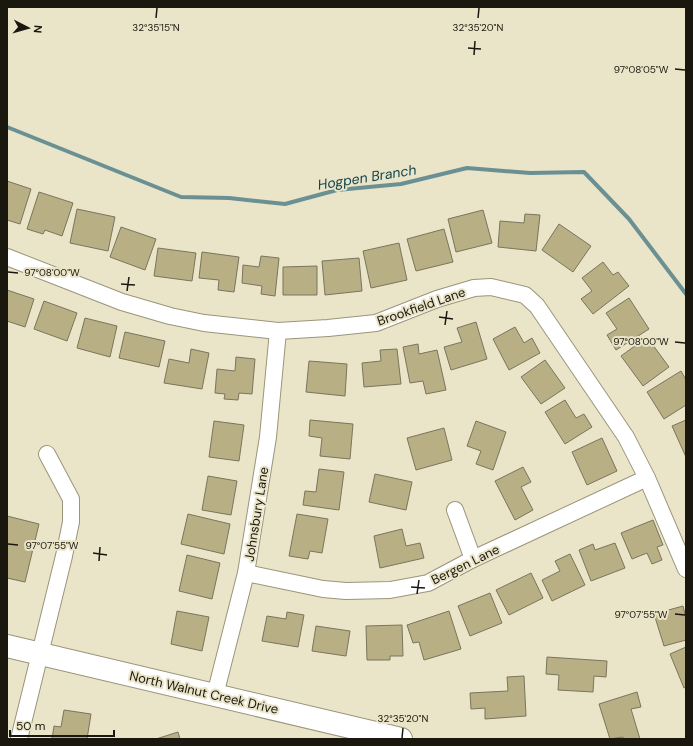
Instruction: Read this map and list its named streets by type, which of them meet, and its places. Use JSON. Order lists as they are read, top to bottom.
{
  "streets": {
    "main road": ["North Walnut Creek Drive"],
    "street": ["Brookfield Lane", "Johnsbury Lane", "Bergen Lane"]
  },
  "crossings": [
    ["Brookfield Lane", "Johnsbury Lane"],
    ["Brookfield Lane", "Bergen Lane"],
    ["Johnsbury Lane", "Bergen Lane"],
    ["Johnsbury Lane", "North Walnut Creek Drive"]
  ],
  "water": ["Hogpen Branch"],
  "scale_bar": "50 m",
  "north": "right",
  "coordinates": [
    "32°35'15\"N",
    "32°35'20\"N",
    "97°08'05\"W",
    "97°08'00\"W",
    "97°07'55\"W"
  ]
}
